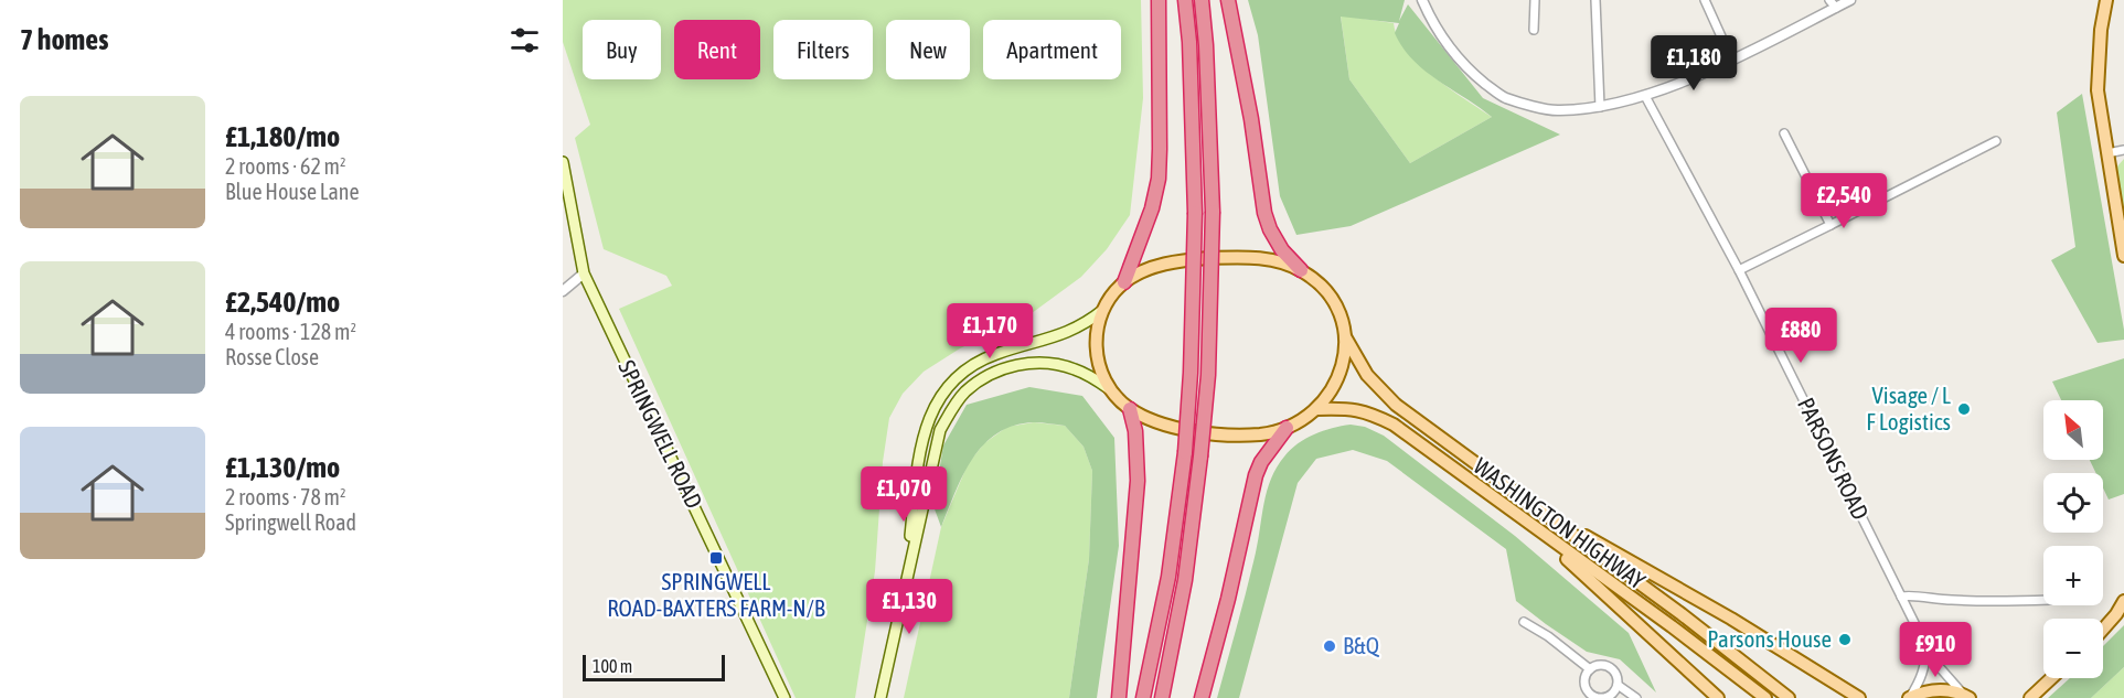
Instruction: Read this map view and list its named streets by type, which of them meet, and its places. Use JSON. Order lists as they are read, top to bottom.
{
  "streets": {
    "main road": ["SPRINGWELL ROAD", "WASHINGTON HIGHWAY"],
    "street": ["PARSONS ROAD"]
  },
  "places": {
    "other": ["Visage / L F Logistics", "Parsons House", "B&Q"],
    "transit": ["SPRINGWELL ROAD-BAXTERS FARM-N/B"]
  },
  "scale_bar": "100 m",
  "north": "top left",
  "page": {
    "heading": "7 homes",
    "chip": [
      "Buy",
      "Rent",
      "Filters",
      "New",
      "Apartment"
    ],
    "price": [
      "£1,180",
      "£2,540",
      "£1,170",
      "£880",
      "£1,070",
      "£1,130",
      "£910"
    ],
    "list": [
      {
        "name": "£1,180/mo",
        "note": "2 rooms · 62 m² · Blue House Lane"
      },
      {
        "name": "£2,540/mo",
        "note": "4 rooms · 128 m² · Rosse Close"
      },
      {
        "name": "£1,130/mo",
        "note": "2 rooms · 78 m² · Springwell Road"
      }
    ],
    "map_buttons": ["+", "−"],
    "scale": "100 m"
  }
}
